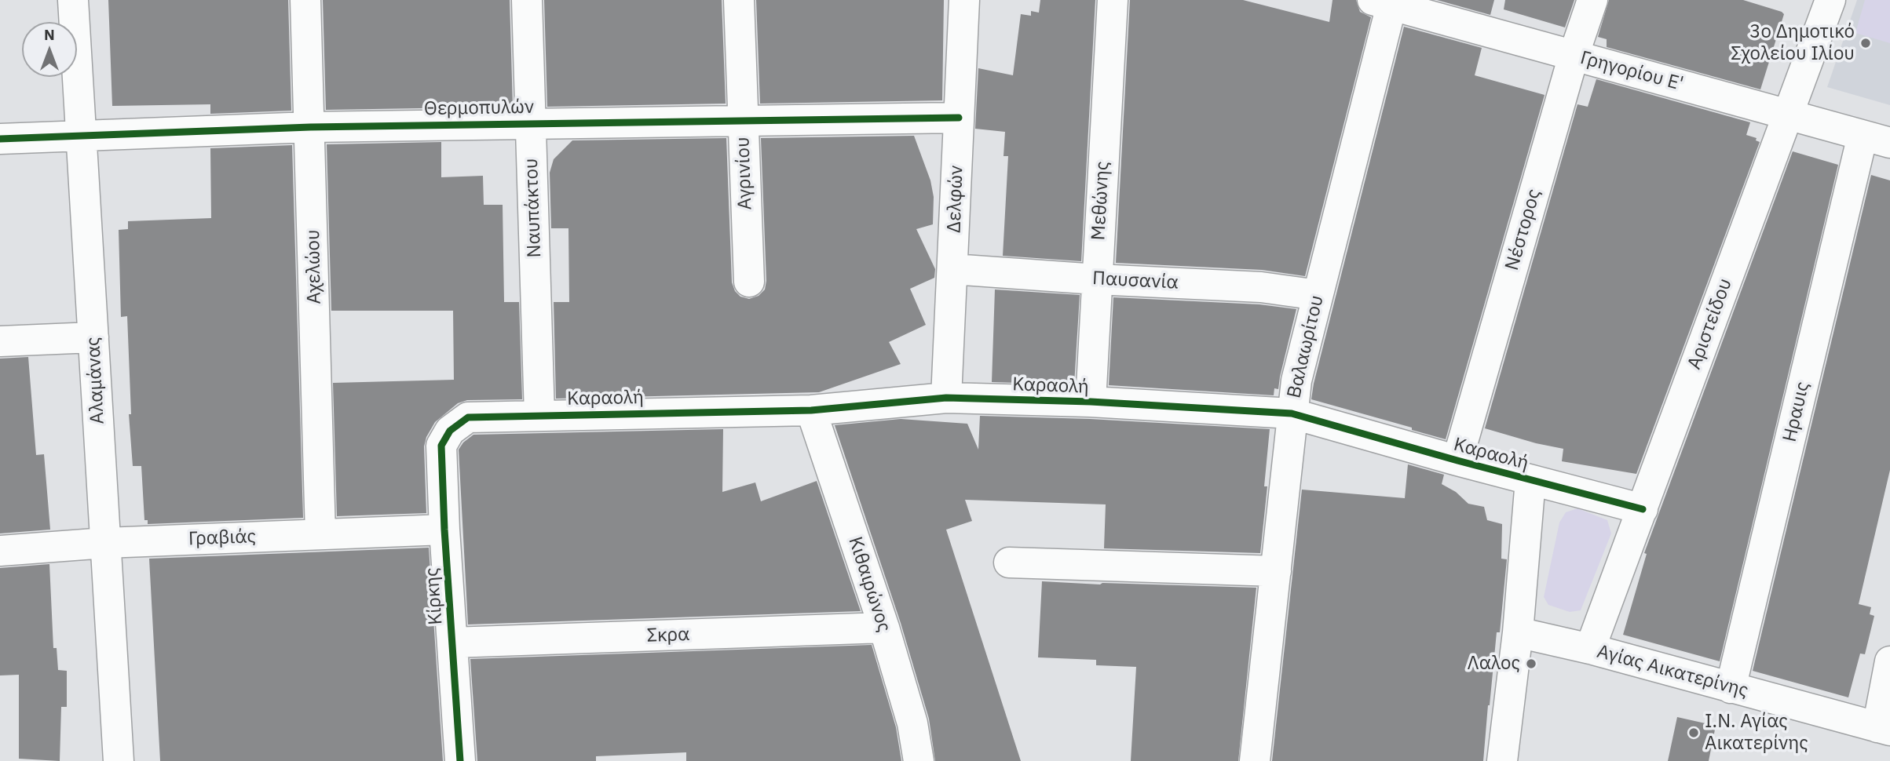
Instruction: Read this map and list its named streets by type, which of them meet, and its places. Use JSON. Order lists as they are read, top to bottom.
{
  "streets": {
    "street": [
      "Γρηγορίου Ε'",
      "Θερμοπυλών",
      "Αγρινίου",
      "Δελφών",
      "Μεθώνης",
      "Ναυπάκτου",
      "Νέστορος",
      "Αχελώου",
      "Παυσανία",
      "Αριστείδου",
      "Βαλαωρίτου",
      "Αλαμάνας",
      "Καραολή",
      "Ηραυις",
      "Γραβιάς",
      "Κιθαιρώνος",
      "Κίρκης",
      "Σκρα",
      "Αγίας Αικατερίνης"
    ]
  },
  "crossings": [
    ["Γρηγορίου Ε'", "Νέστορος"],
    ["Γρηγορίου Ε'", "Αριστείδου"],
    ["Γρηγορίου Ε'", "Βαλαωρίτου"],
    ["Γρηγορίου Ε'", "Ηραυις"],
    ["Θερμοπυλών", "Αγρινίου"],
    ["Θερμοπυλών", "Δελφών"],
    ["Θερμοπυλών", "Ναυπάκτου"],
    ["Θερμοπυλών", "Αχελώου"],
    ["Θερμοπυλών", "Αλαμάνας"],
    ["Δελφών", "Παυσανία"],
    ["Δελφών", "Καραολή"],
    ["Μεθώνης", "Παυσανία"],
    ["Μεθώνης", "Καραολή"],
    ["Ναυπάκτου", "Καραολή"],
    ["Νέστορος", "Καραολή"],
    ["Αχελώου", "Γραβιάς"],
    ["Παυσανία", "Βαλαωρίτου"],
    ["Αριστείδου", "Καραολή"],
    ["Αριστείδου", "Αγίας Αικατερίνης"],
    ["Βαλαωρίτου", "Καραολή"],
    ["Αλαμάνας", "Γραβιάς"],
    ["Καραολή", "Κιθαιρώνος"],
    ["Καραολή", "Κίρκης"],
    ["Ηραυις", "Αγίας Αικατερίνης"],
    ["Γραβιάς", "Κίρκης"],
    ["Κιθαιρώνος", "Σκρα"],
    ["Κίρκης", "Σκρα"]
  ],
  "places": ["3ο Δημοτικό Σχολείου Ιλίου", "Λαλος", "Ι.Ν. Αγίας Αικατερίνης"],
  "north": "top"
}
